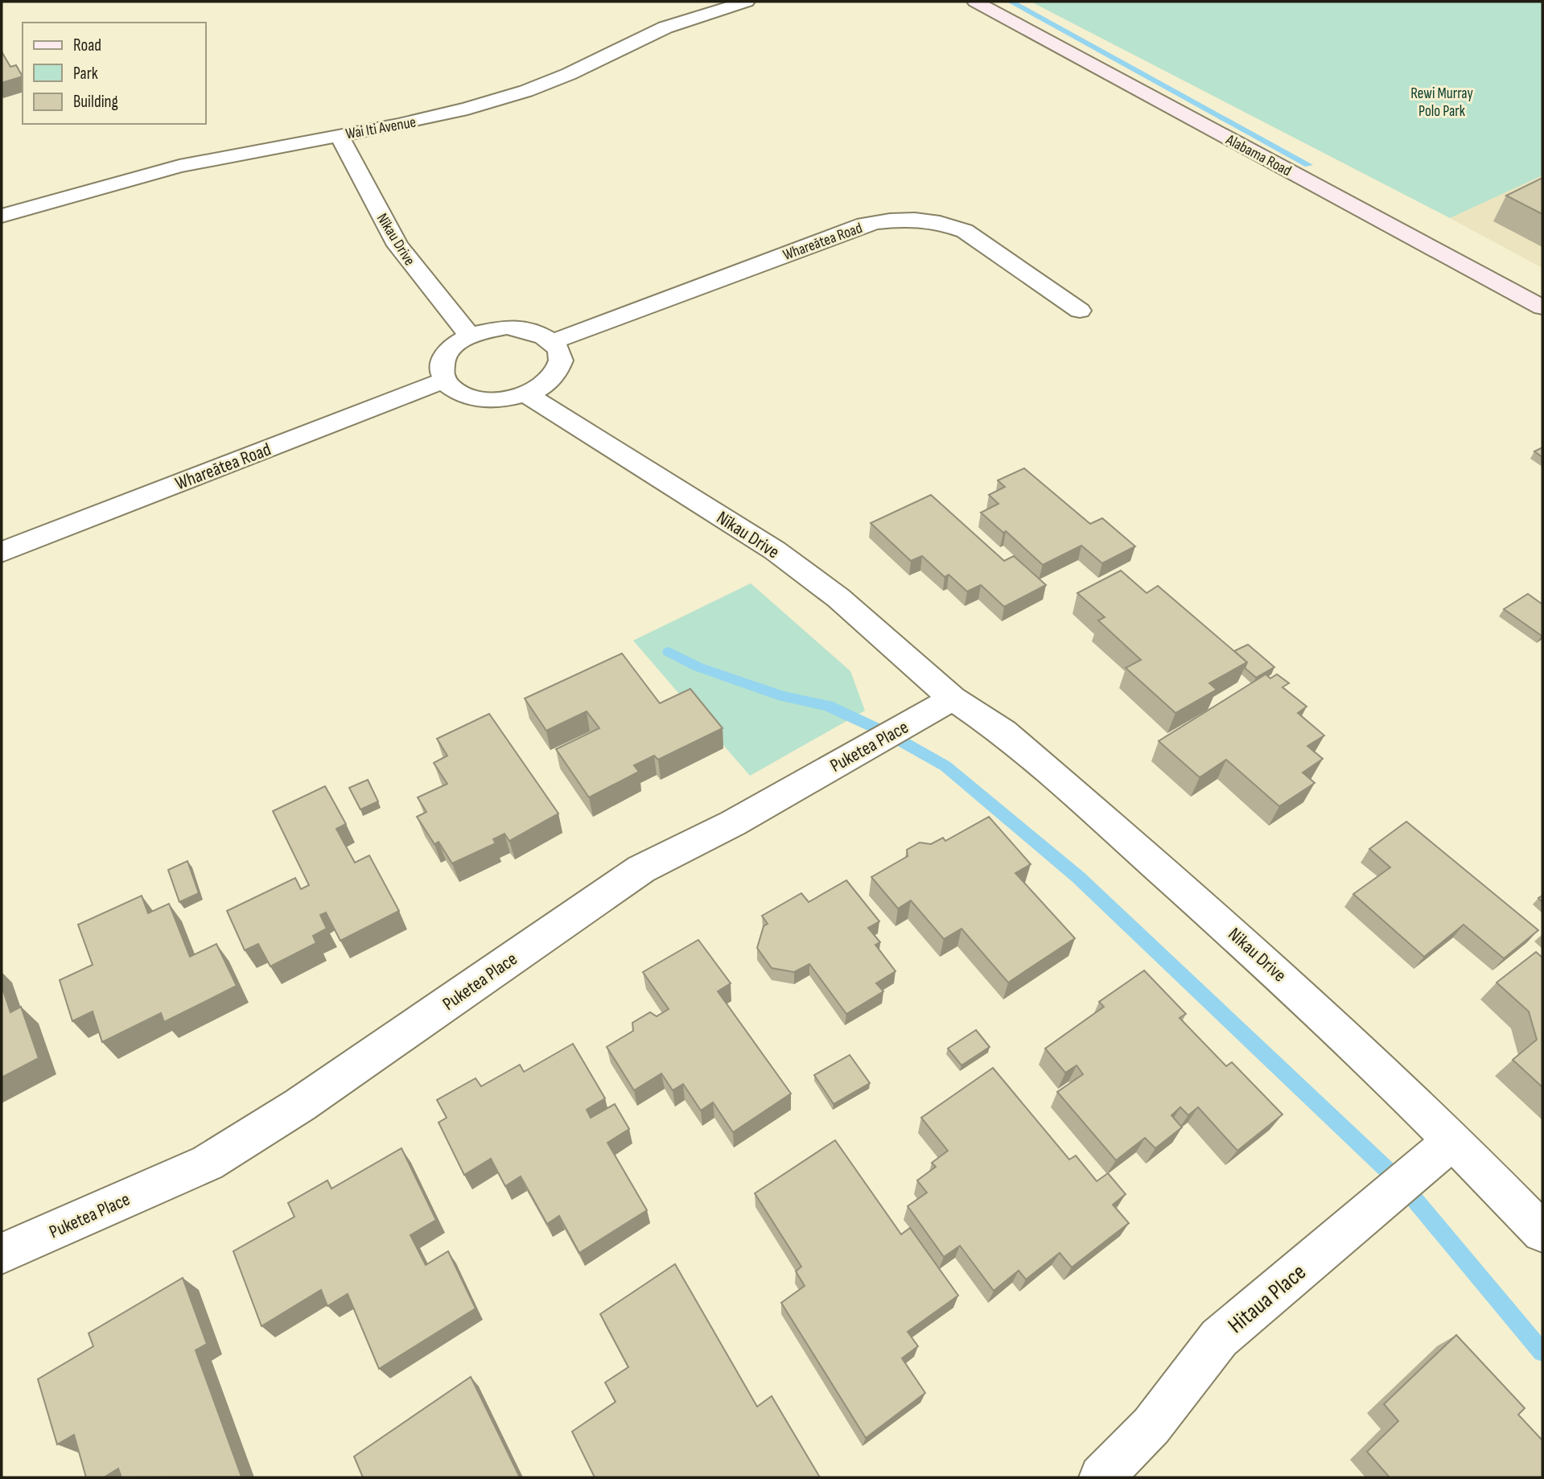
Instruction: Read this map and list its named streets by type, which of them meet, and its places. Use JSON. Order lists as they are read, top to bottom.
{
  "streets": {
    "main road": ["Alabama Road"],
    "street": [
      "Wai Iti Avenue",
      "Nīkau Drive",
      "Whareātea Road",
      "Puketea Place",
      "Nikau Drive",
      "Hitaua Place"
    ]
  },
  "crossings": [
    ["Wai Iti Avenue", "Nīkau Drive"],
    ["Nīkau Drive", "Whareātea Road"],
    ["Nīkau Drive", "Puketea Place"],
    ["Nīkau Drive", "Nikau Drive"],
    ["Puketea Place", "Nikau Drive"],
    ["Nikau Drive", "Hitaua Place"]
  ],
  "parks": ["Rewi Murray Polo Park"],
  "legend": ["Road", "Park", "Building"]
}
